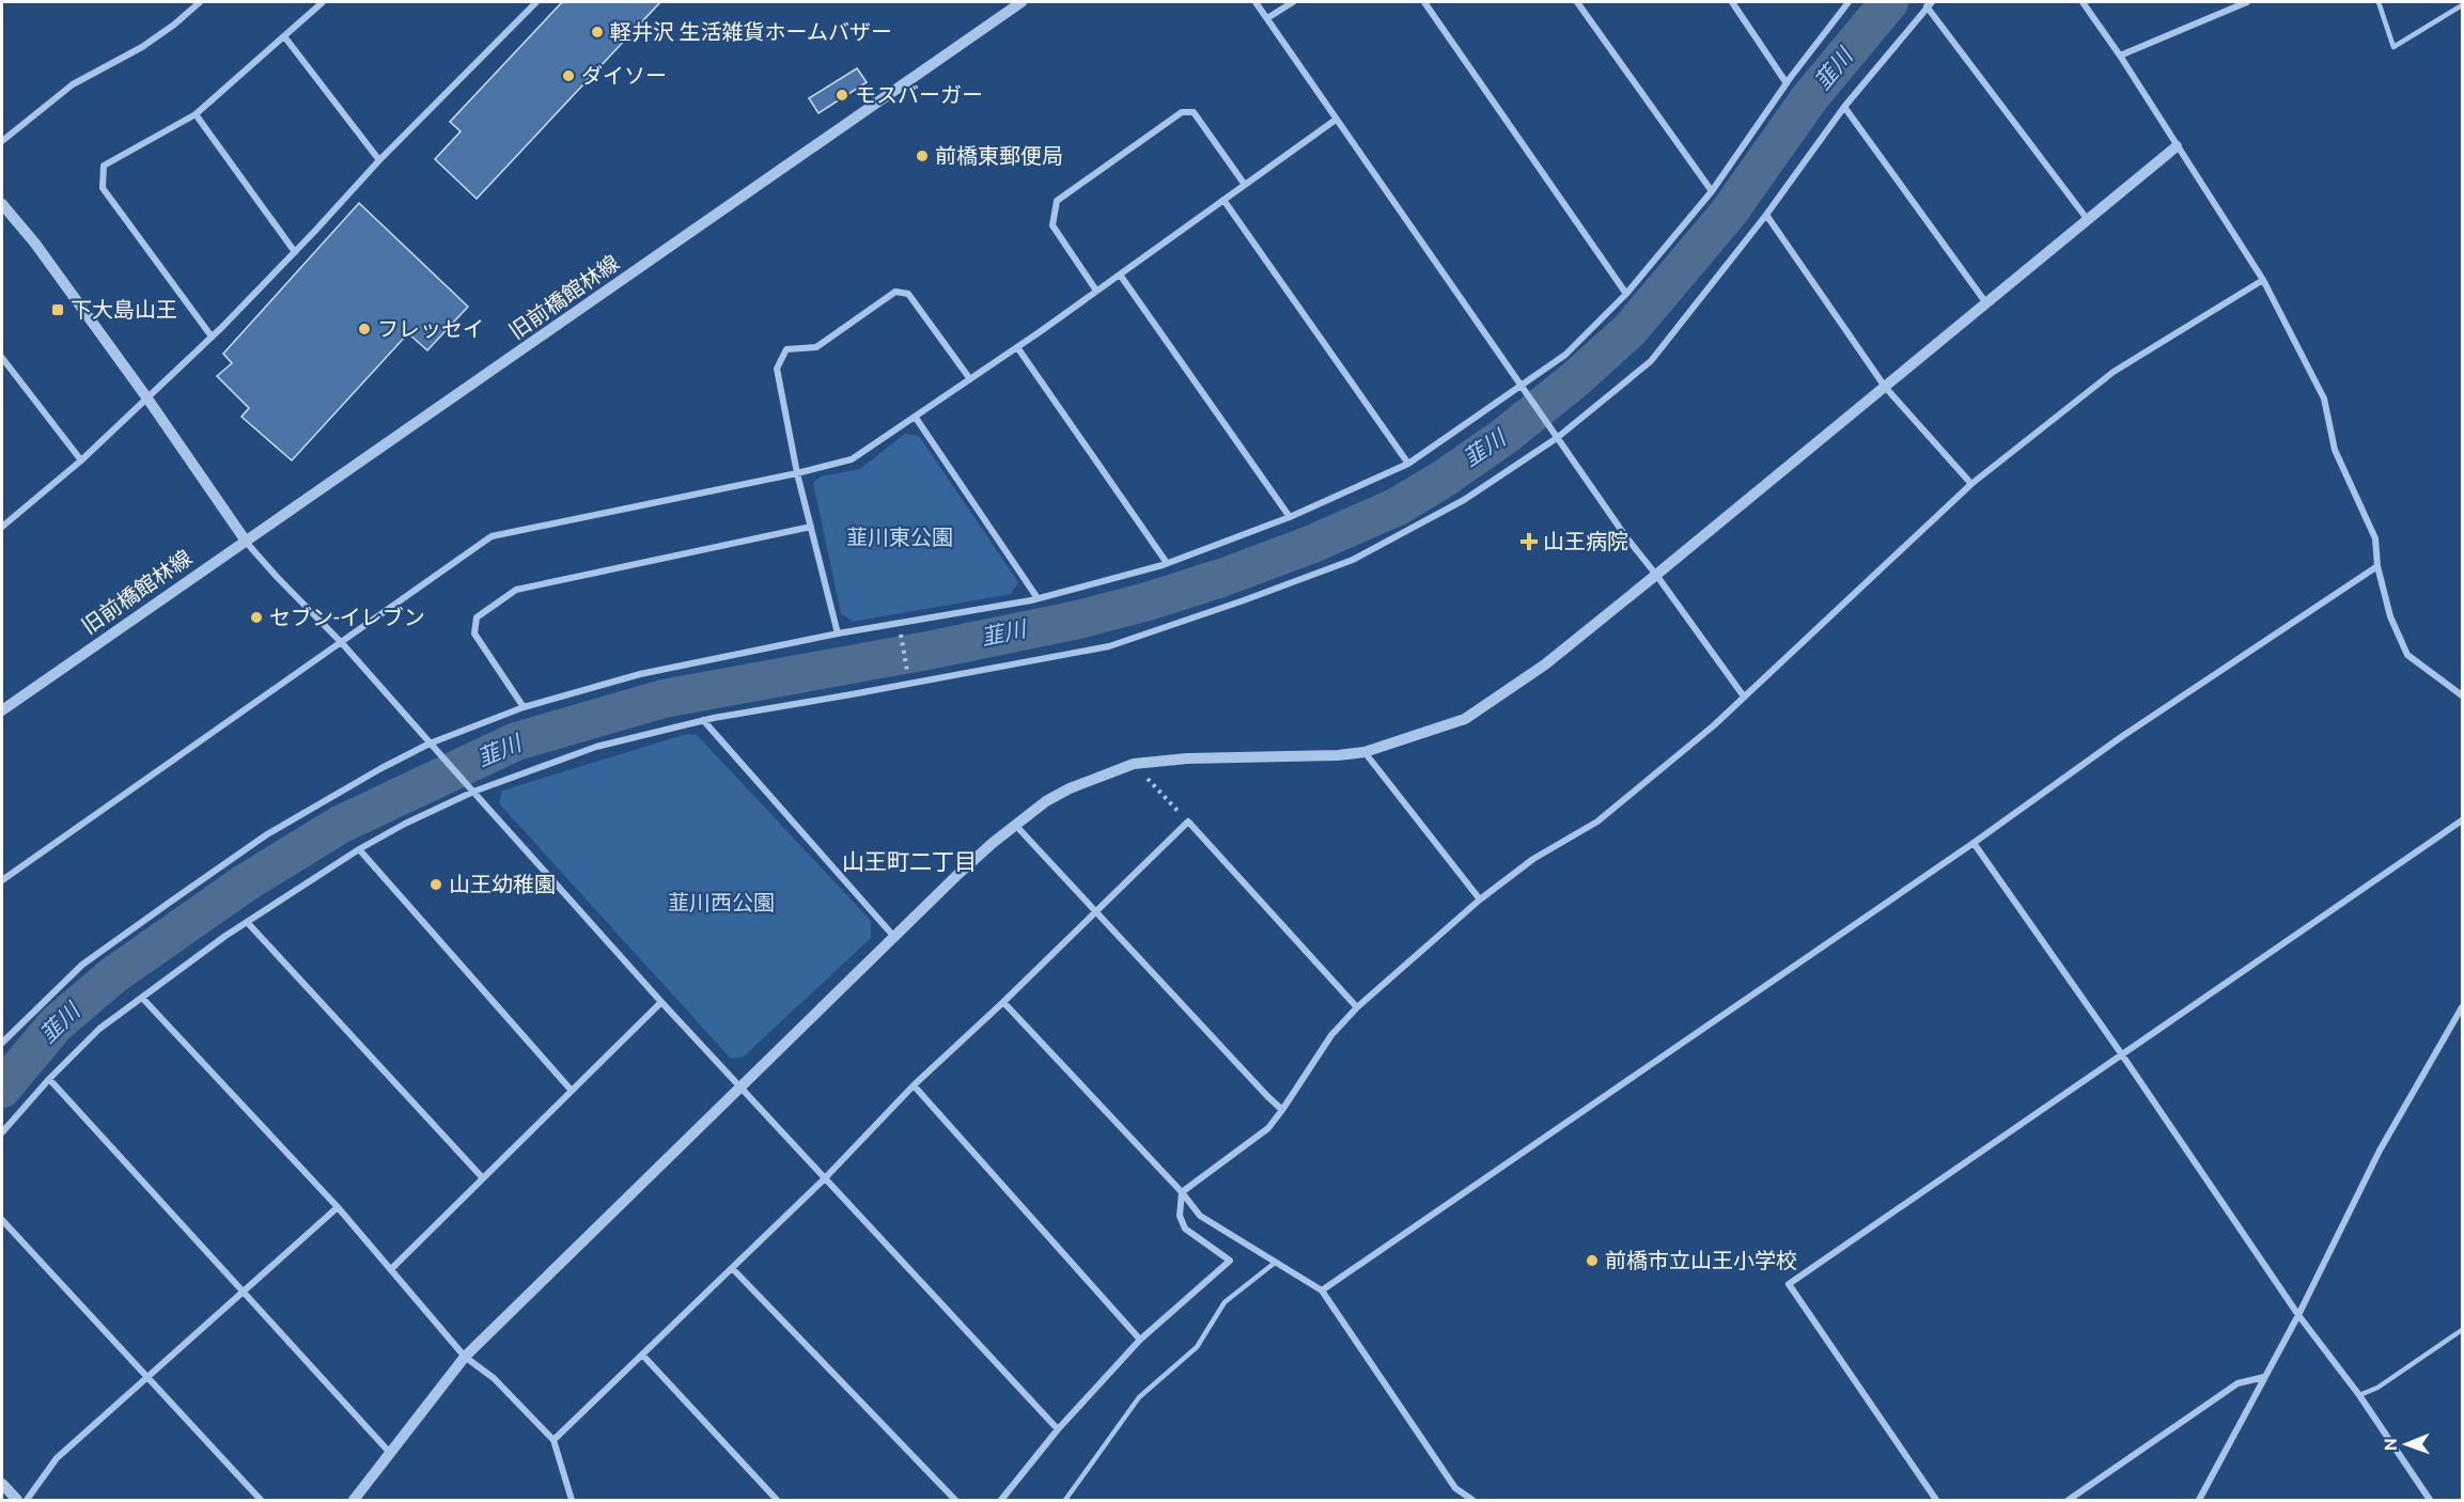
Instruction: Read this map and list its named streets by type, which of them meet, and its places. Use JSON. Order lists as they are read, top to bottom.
{
  "streets": {
    "street": ["旧前橋館林線"]
  },
  "districts": ["山王町二丁目"],
  "water": ["韮川"],
  "parks": ["韮川東公園", "韮川西公園"],
  "places": {
    "other": [
      "軽井沢 生活雑貨ホームバザー",
      "ダイソー",
      "モスバーガー",
      "前橋東郵便局",
      "フレッセイ",
      "セブン-イレブン",
      "山王幼稚園",
      "前橋市立山王小学校"
    ],
    "transit": ["下大島山王"],
    "health": ["山王病院"]
  },
  "north": "left"
}
